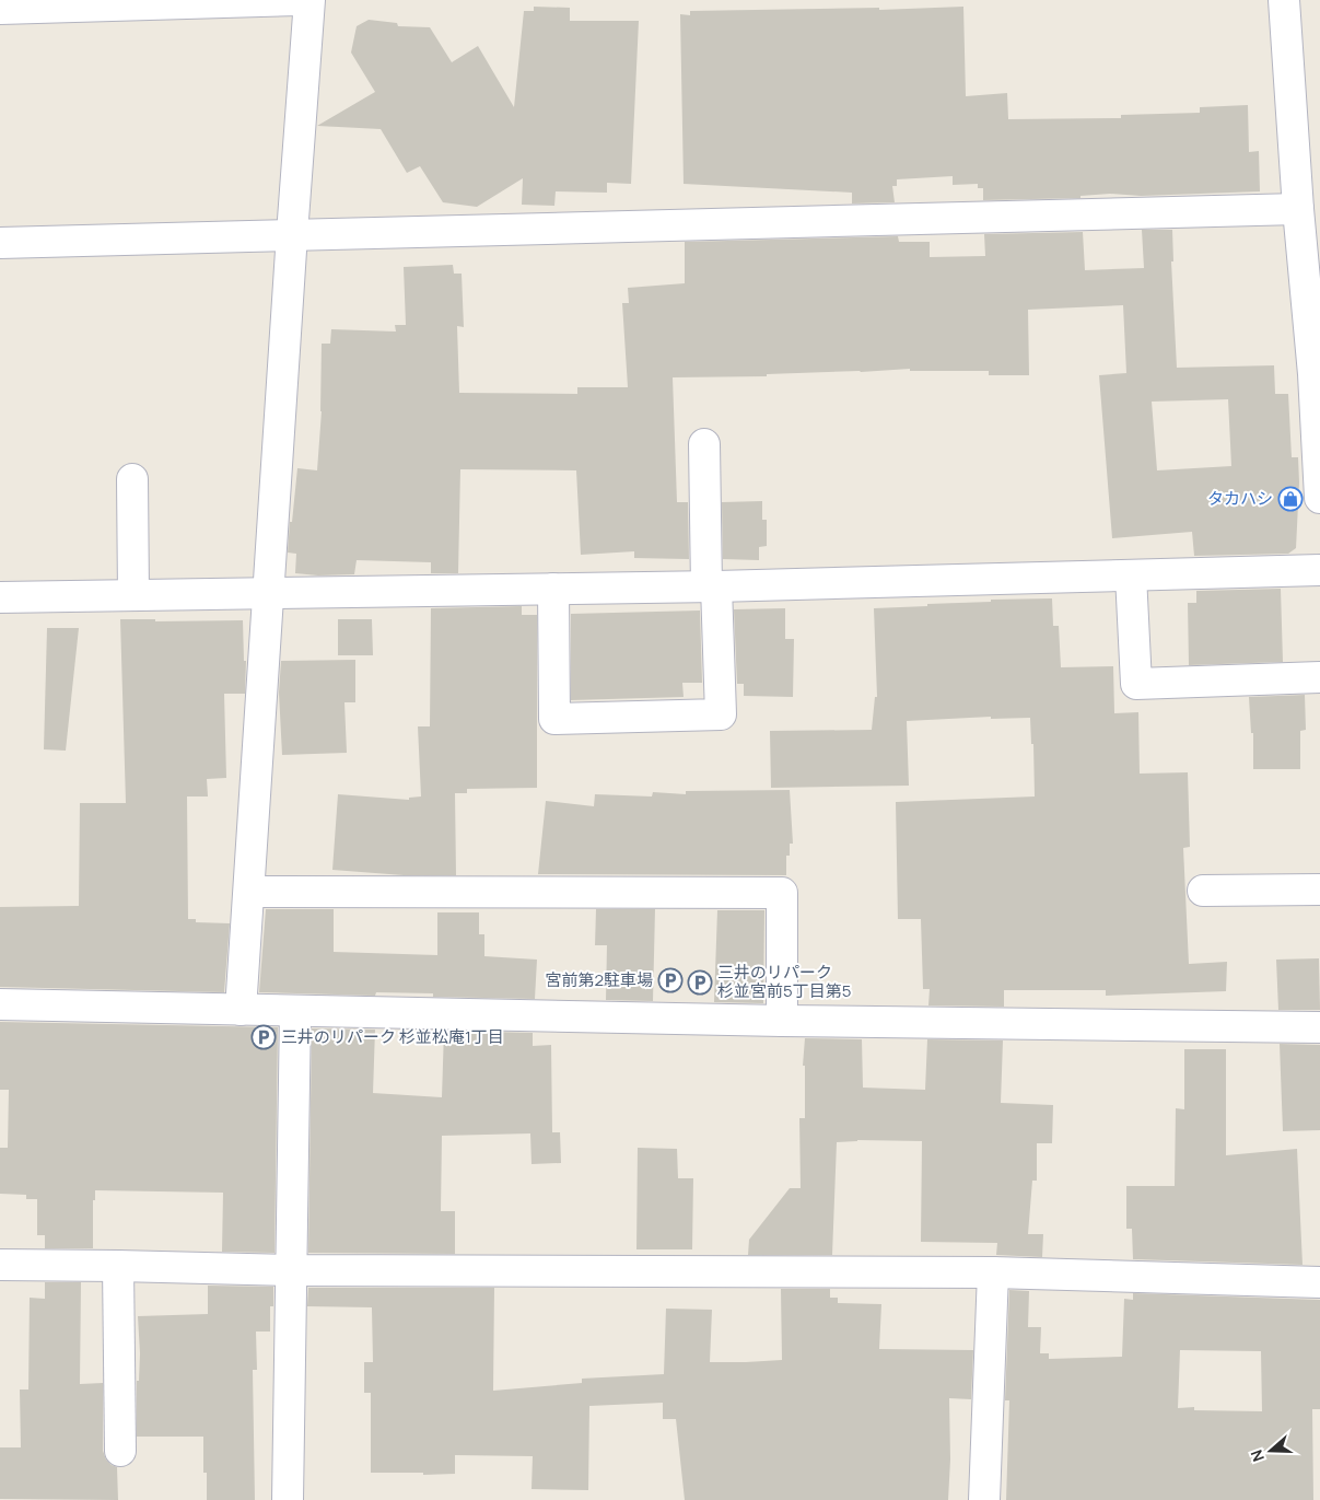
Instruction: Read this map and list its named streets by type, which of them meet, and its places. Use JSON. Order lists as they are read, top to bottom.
{
  "places": {
    "shop": ["タカハシ"],
    "parking": ["宮前第2駐車場", "三井のリパーク 杉並宮前5丁目第5", "三井のリパーク 杉並松庵1丁目"]
  },
  "north": "left"
}
